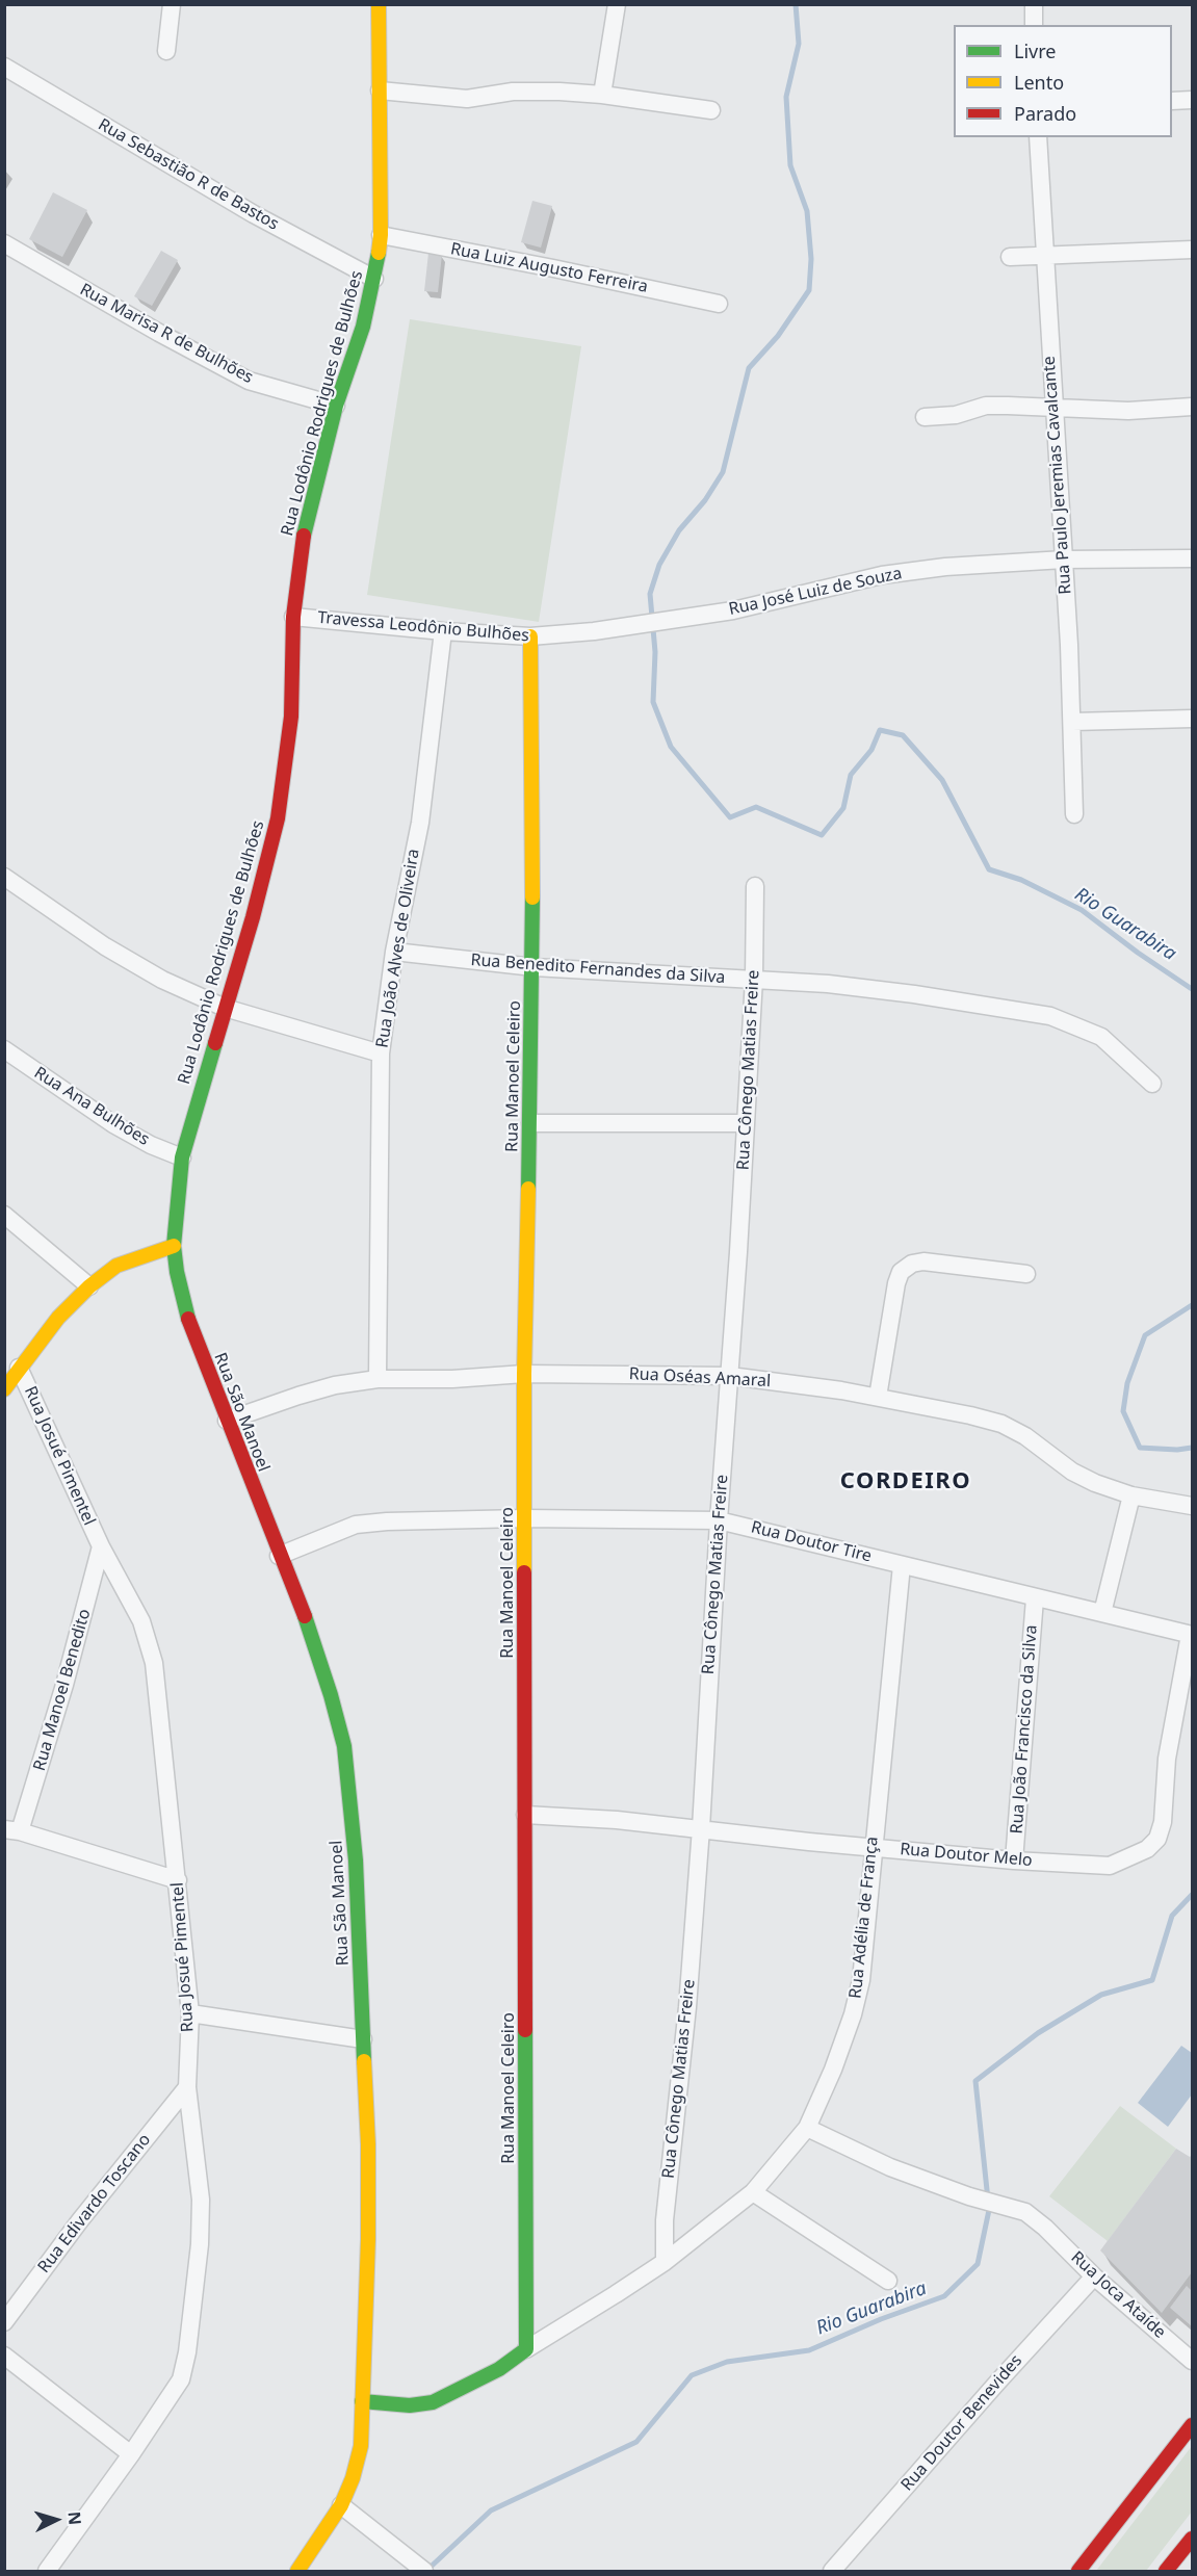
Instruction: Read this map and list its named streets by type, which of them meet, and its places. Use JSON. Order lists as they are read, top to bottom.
{
  "streets": {
    "main road": ["Rua Lodônio Rodrigues de Bulhões", "Rua Manoel Celeiro", "Rua São Manoel"],
    "street": [
      "Rua Sebastião R de Bastos",
      "Rua Luiz Augusto Ferreira",
      "Rua Marisa R de Bulhões",
      "Rua Paulo Jeremias Cavalcante",
      "Rua José Luiz de Souza",
      "Travessa Leodônio Bulhões",
      "Rua João Alves de Oliveira",
      "Rua Benedito Fernandes da Silva",
      "Rua Cônego Matias Freire",
      "Rua Ana Bulhões",
      "Rua Oséas Amaral",
      "Rua Josué Pimentel",
      "Rua Doutor Tire",
      "Rua Manoel Benedito",
      "Rua João Francisco da Silva",
      "Rua Doutor Melo",
      "Rua Adélia de França",
      "Rua Edivardo Toscano",
      "Rua Joca Ataíde",
      "Rua Doutor Benevides"
    ]
  },
  "crossings": [
    ["Rua Sebastião R de Bastos", "Rua Lodônio Rodrigues de Bulhões"],
    ["Rua Luiz Augusto Ferreira", "Rua Lodônio Rodrigues de Bulhões"],
    ["Rua Marisa R de Bulhões", "Rua Lodônio Rodrigues de Bulhões"],
    ["Rua Lodônio Rodrigues de Bulhões", "Travessa Leodônio Bulhões"],
    ["Rua Lodônio Rodrigues de Bulhões", "Rua Ana Bulhões"],
    ["Rua Lodônio Rodrigues de Bulhões", "Rua São Manoel"],
    ["Rua Paulo Jeremias Cavalcante", "Rua José Luiz de Souza"],
    ["Rua José Luiz de Souza", "Travessa Leodônio Bulhões"],
    ["Travessa Leodônio Bulhões", "Rua João Alves de Oliveira"],
    ["Travessa Leodônio Bulhões", "Rua Manoel Celeiro"],
    ["Rua João Alves de Oliveira", "Rua Benedito Fernandes da Silva"],
    ["Rua João Alves de Oliveira", "Rua Oséas Amaral"],
    ["Rua Benedito Fernandes da Silva", "Rua Cônego Matias Freire"],
    ["Rua Benedito Fernandes da Silva", "Rua Manoel Celeiro"],
    ["Rua Cônego Matias Freire", "Rua Oséas Amaral"],
    ["Rua Cônego Matias Freire", "Rua Doutor Tire"],
    ["Rua Cônego Matias Freire", "Rua Doutor Melo"],
    ["Rua Cônego Matias Freire", "Rua Adélia de França"],
    ["Rua Manoel Celeiro", "Rua Oséas Amaral"],
    ["Rua Manoel Celeiro", "Rua Doutor Tire"],
    ["Rua Manoel Celeiro", "Rua Doutor Melo"],
    ["Rua Manoel Celeiro", "Rua Adélia de França"],
    ["Rua Oséas Amaral", "Rua São Manoel"],
    ["Rua São Manoel", "Rua Doutor Tire"],
    ["Rua Josué Pimentel", "Rua Manoel Benedito"],
    ["Rua Josué Pimentel", "Rua Edivardo Toscano"],
    ["Rua Doutor Tire", "Rua João Francisco da Silva"],
    ["Rua Doutor Tire", "Rua Doutor Melo"],
    ["Rua Doutor Tire", "Rua Adélia de França"],
    ["Rua João Francisco da Silva", "Rua Doutor Melo"],
    ["Rua Doutor Melo", "Rua Adélia de França"],
    ["Rua Adélia de França", "Rua Joca Ataíde"],
    ["Rua Joca Ataíde", "Rua Doutor Benevides"]
  ],
  "districts": ["CORDEIRO"],
  "water": ["Rio Guarabira"],
  "legend": ["Livre", "Lento", "Parado"],
  "north": "right"
}
